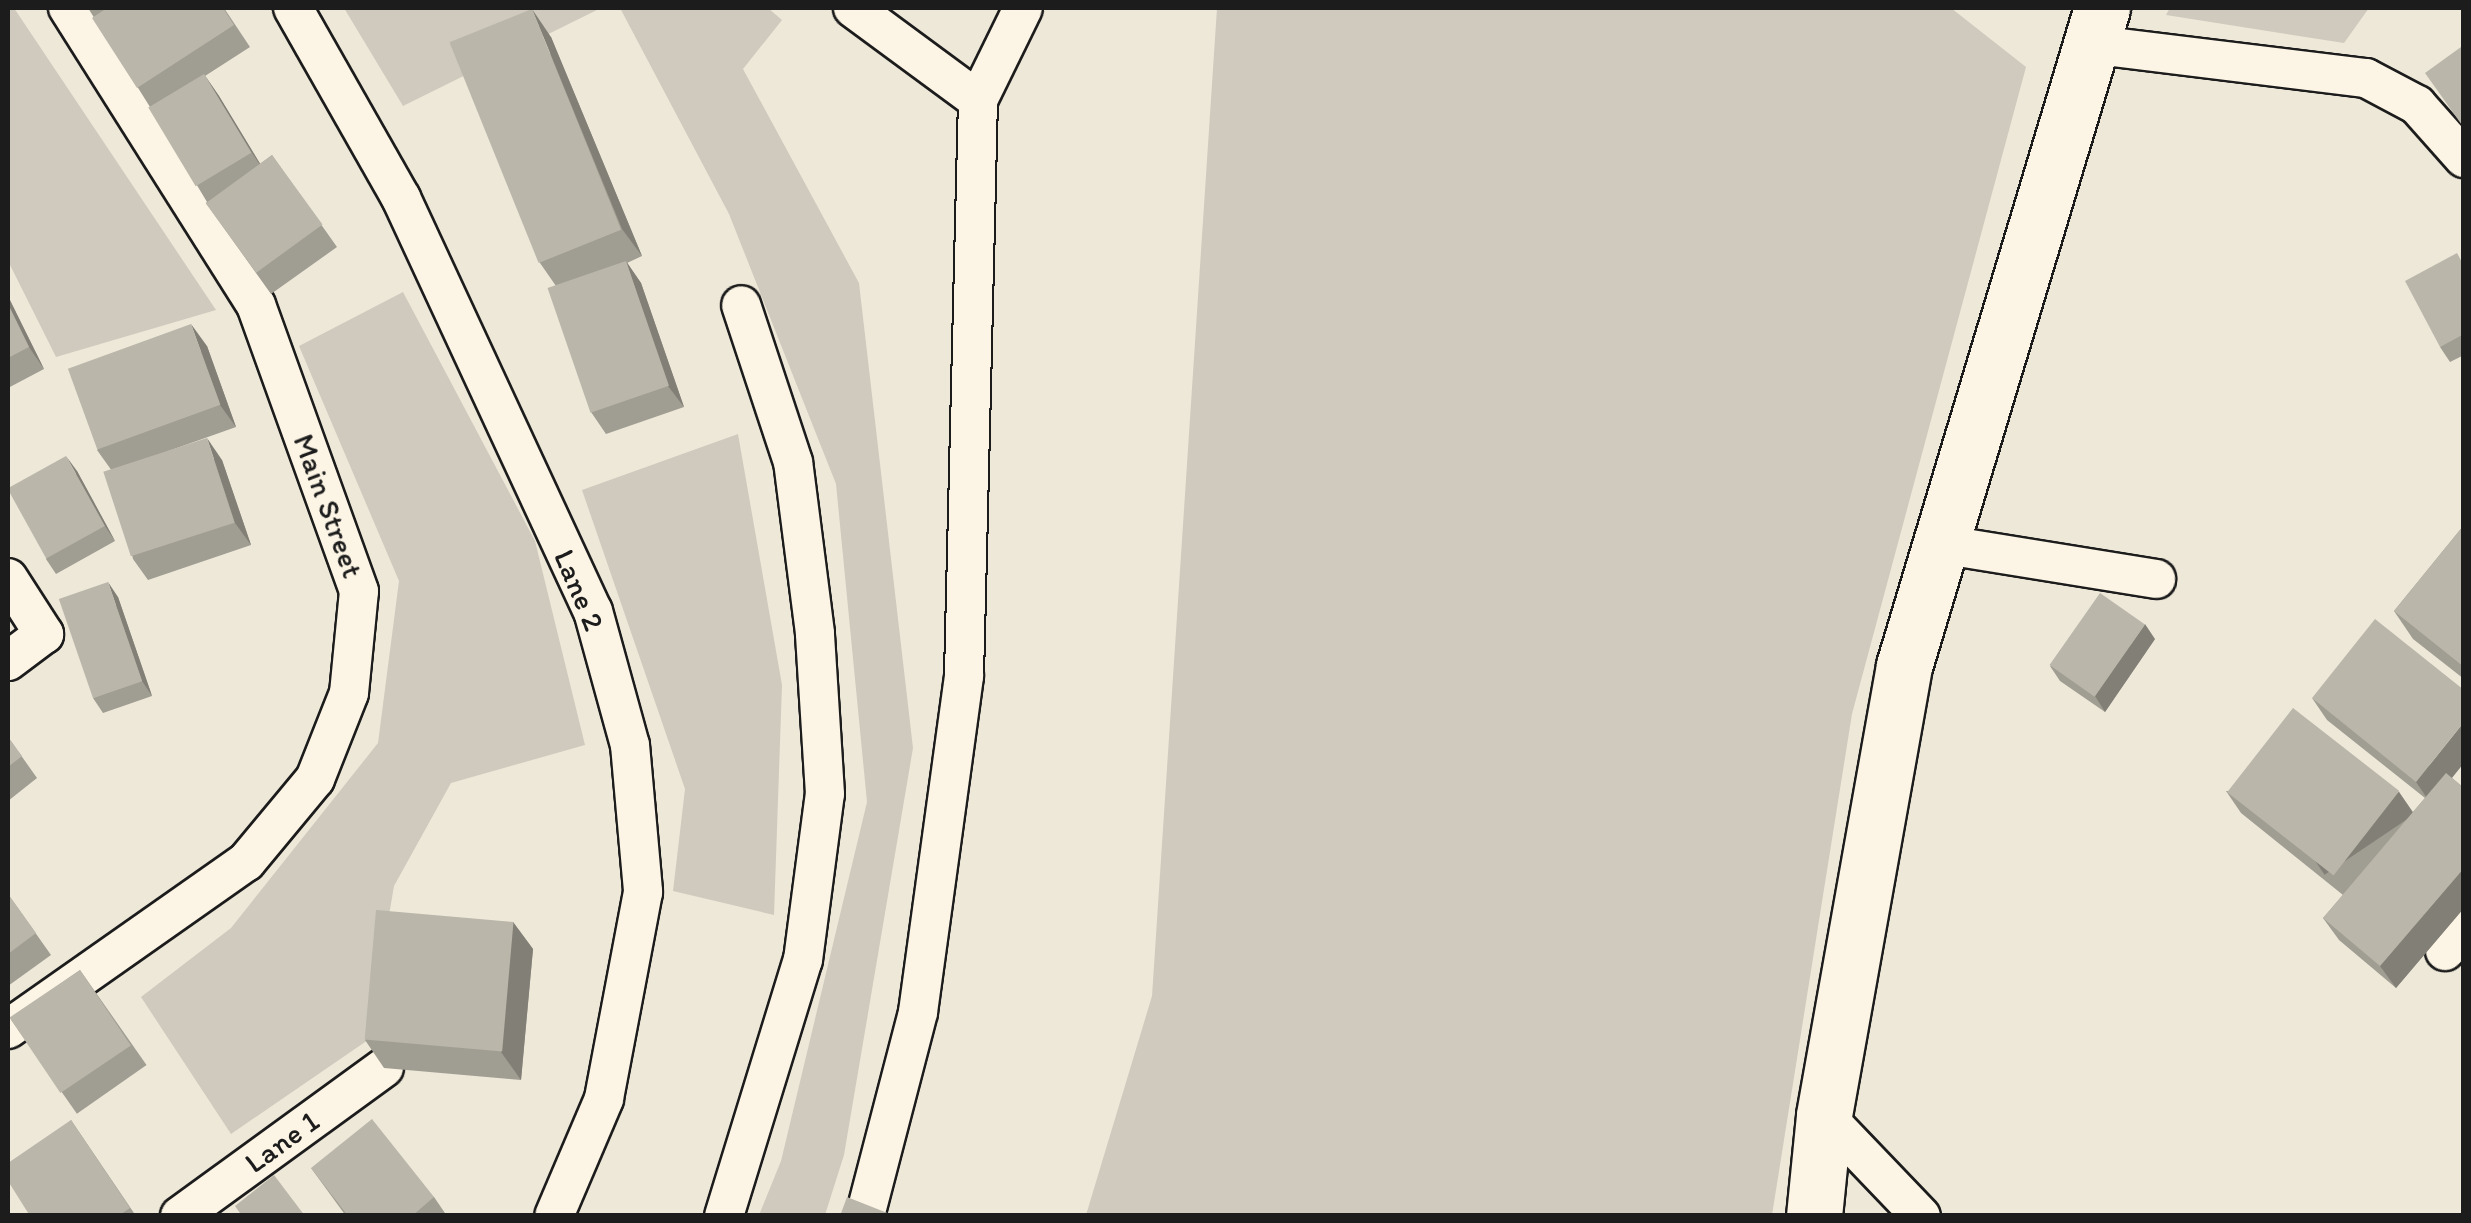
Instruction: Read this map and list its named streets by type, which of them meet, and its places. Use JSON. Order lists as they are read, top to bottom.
{
  "streets": {
    "street": ["Main Street", "Lane 2", "Lane 1"]
  }
}
